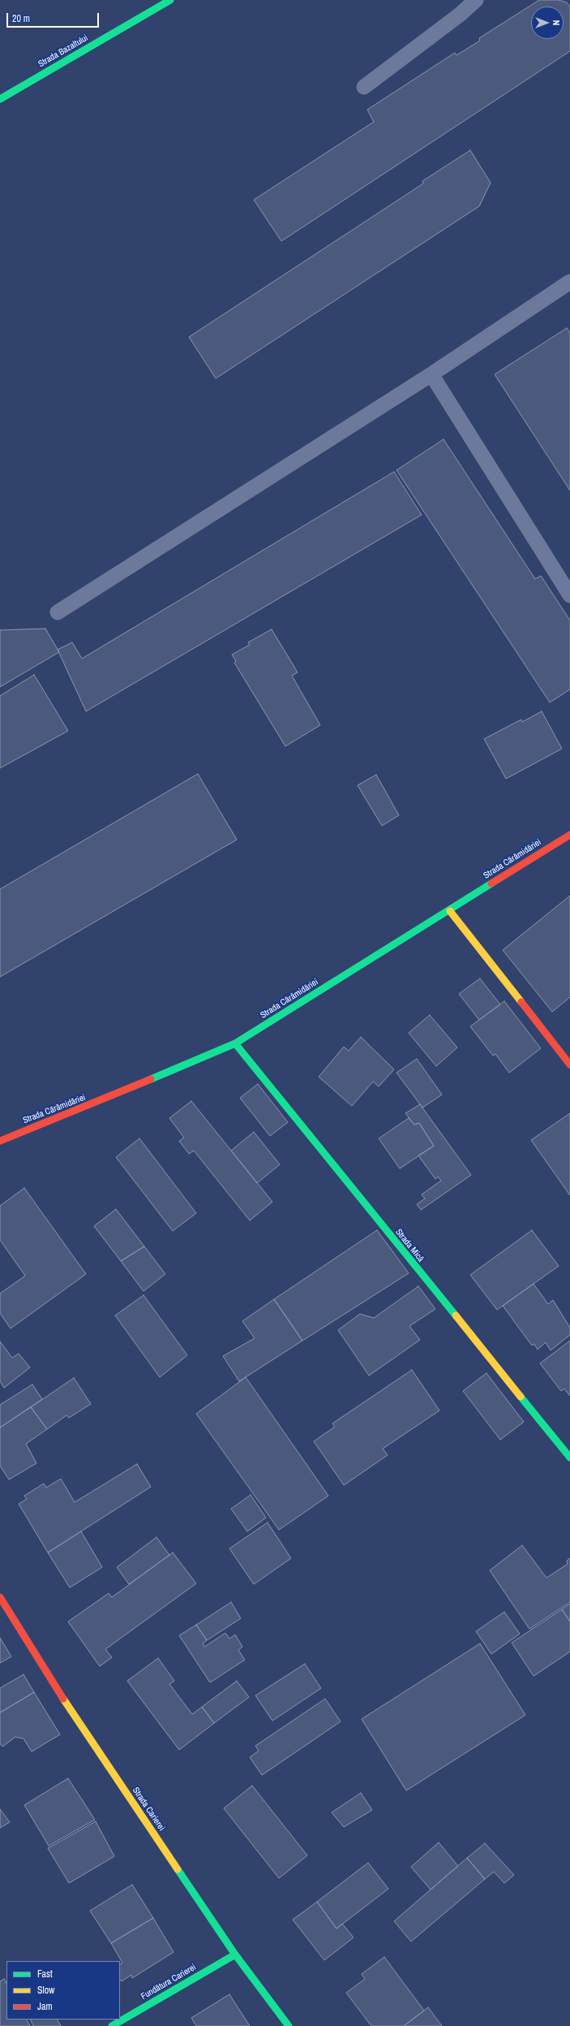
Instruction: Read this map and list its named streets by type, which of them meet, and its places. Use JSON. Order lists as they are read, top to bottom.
{
  "streets": {
    "street": [
      "Strada Bazaltului",
      "Strada Cărămidăriei",
      "Strada Mică",
      "Strada Carierei",
      "Fundătura Carierei"
    ]
  },
  "crossings": [
    ["Strada Cărămidăriei", "Strada Mică"],
    ["Strada Carierei", "Fundătura Carierei"]
  ],
  "legend": ["Fast", "Slow", "Jam"],
  "scale_bar": "20 m",
  "north": "right"
}
